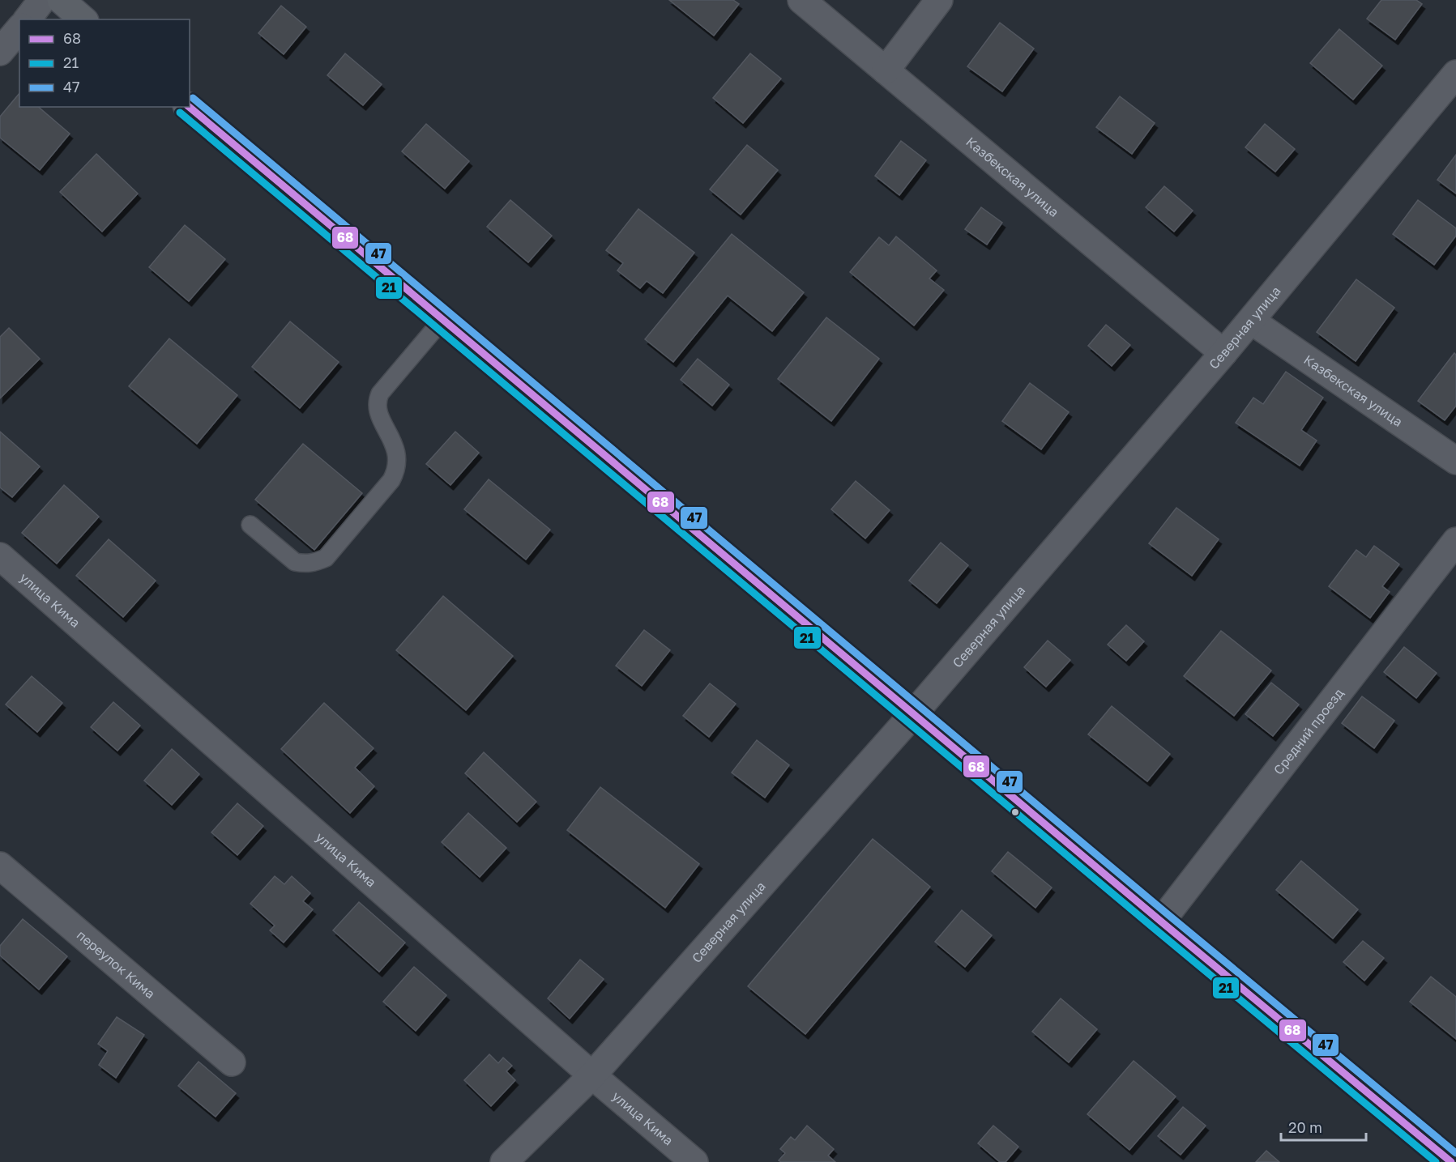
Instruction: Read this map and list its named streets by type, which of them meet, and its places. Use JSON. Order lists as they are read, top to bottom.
{
  "streets": {
    "street": [
      "Казбекская улица",
      "Северная улица",
      "улица Кима",
      "Средний проезд",
      "переулок Кима"
    ]
  },
  "crossings": [
    ["Казбекская улица", "Северная улица"],
    ["Северная улица", "улица Кима"]
  ],
  "lines": ["transit line 47", "transit line 68", "transit line 21"],
  "legend": ["68", "21", "47"],
  "scale_bar": "20 m"
}
